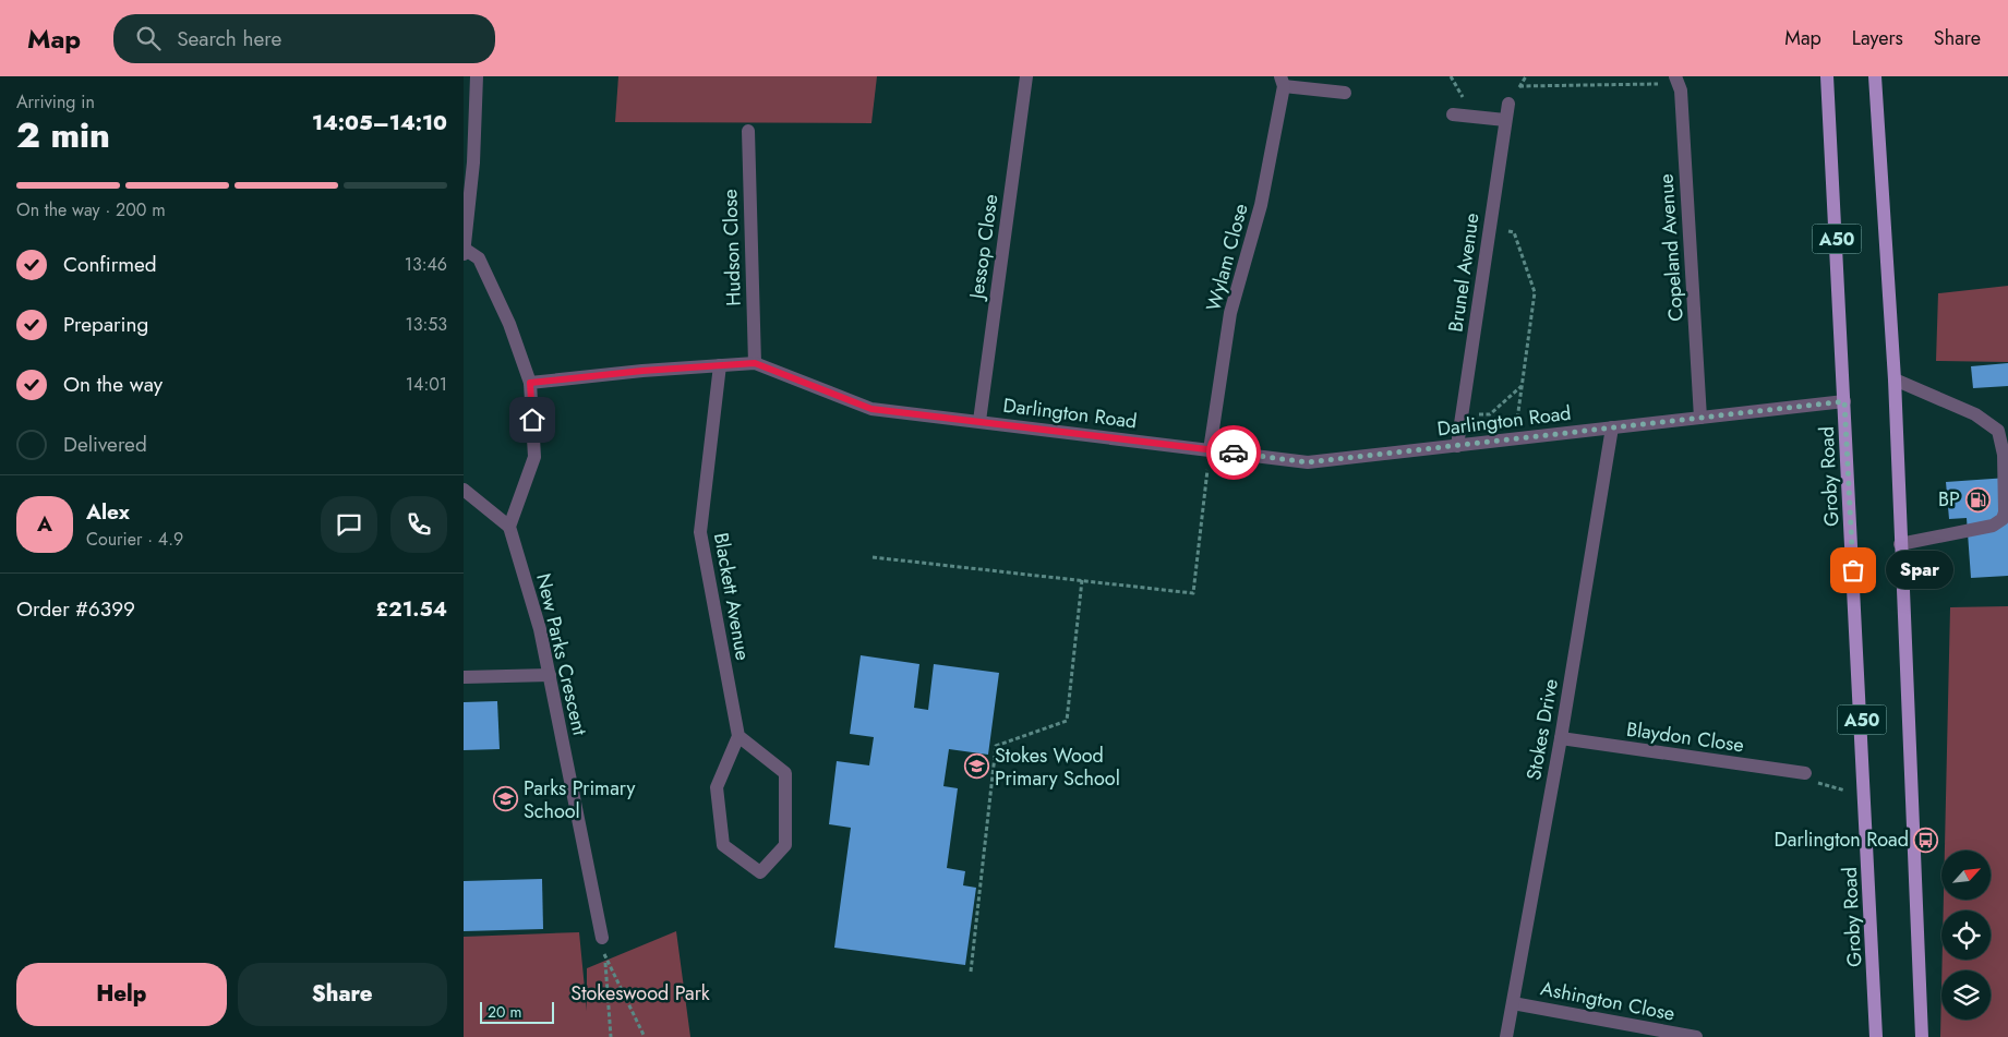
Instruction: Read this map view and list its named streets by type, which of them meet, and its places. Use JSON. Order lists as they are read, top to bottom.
{
  "streets": {
    "main road": ["A50", "Groby Road"],
    "street": [
      "Jessop Close",
      "Hudson Close",
      "Copeland Avenue",
      "Wylam Close",
      "Brunel Avenue",
      "Darlington Road",
      "Blackett Avenue",
      "New Parks Crescent",
      "Stokes Drive",
      "Blaydon Close",
      "Ashington Close"
    ]
  },
  "crossings": [
    ["Jessop Close", "Darlington Road"],
    ["Hudson Close", "Darlington Road"],
    ["Copeland Avenue", "Darlington Road"],
    ["Wylam Close", "Darlington Road"],
    ["Brunel Avenue", "Darlington Road"],
    ["Darlington Road", "Groby Road"],
    ["Darlington Road", "Blackett Avenue"],
    ["Darlington Road", "Stokes Drive"],
    ["Stokes Drive", "Blaydon Close"],
    ["Stokes Drive", "Ashington Close"]
  ],
  "parks": ["Stokeswood Park"],
  "places": {
    "fuel station": ["BP"],
    "other": ["Spar"],
    "school or university": ["Stokes Wood Primary School", "Parks Primary School"],
    "bus stop": ["Darlington Road"]
  },
  "scale_bar": "20 m",
  "north": "top right",
  "page": {
    "header": "Map",
    "search": "Search here",
    "nav": ["Map", "Layers", "Share"],
    "heading": ["2 min", "Arriving in", "14:05–14:10"],
    "panel": [
      "Alex",
      "Courier · 4.9",
      "Order #6399",
      "£21.54"
    ],
    "bar": "On the way · 200 m",
    "list": [
      ["Confirmed", "13:46"],
      ["Preparing", "13:53"],
      ["On the way", "14:01"],
      "Delivered"
    ],
    "round": "A",
    "bubble": "Spar",
    "buttons": ["Help", "Share"],
    "scale": "20 m"
  }
}
